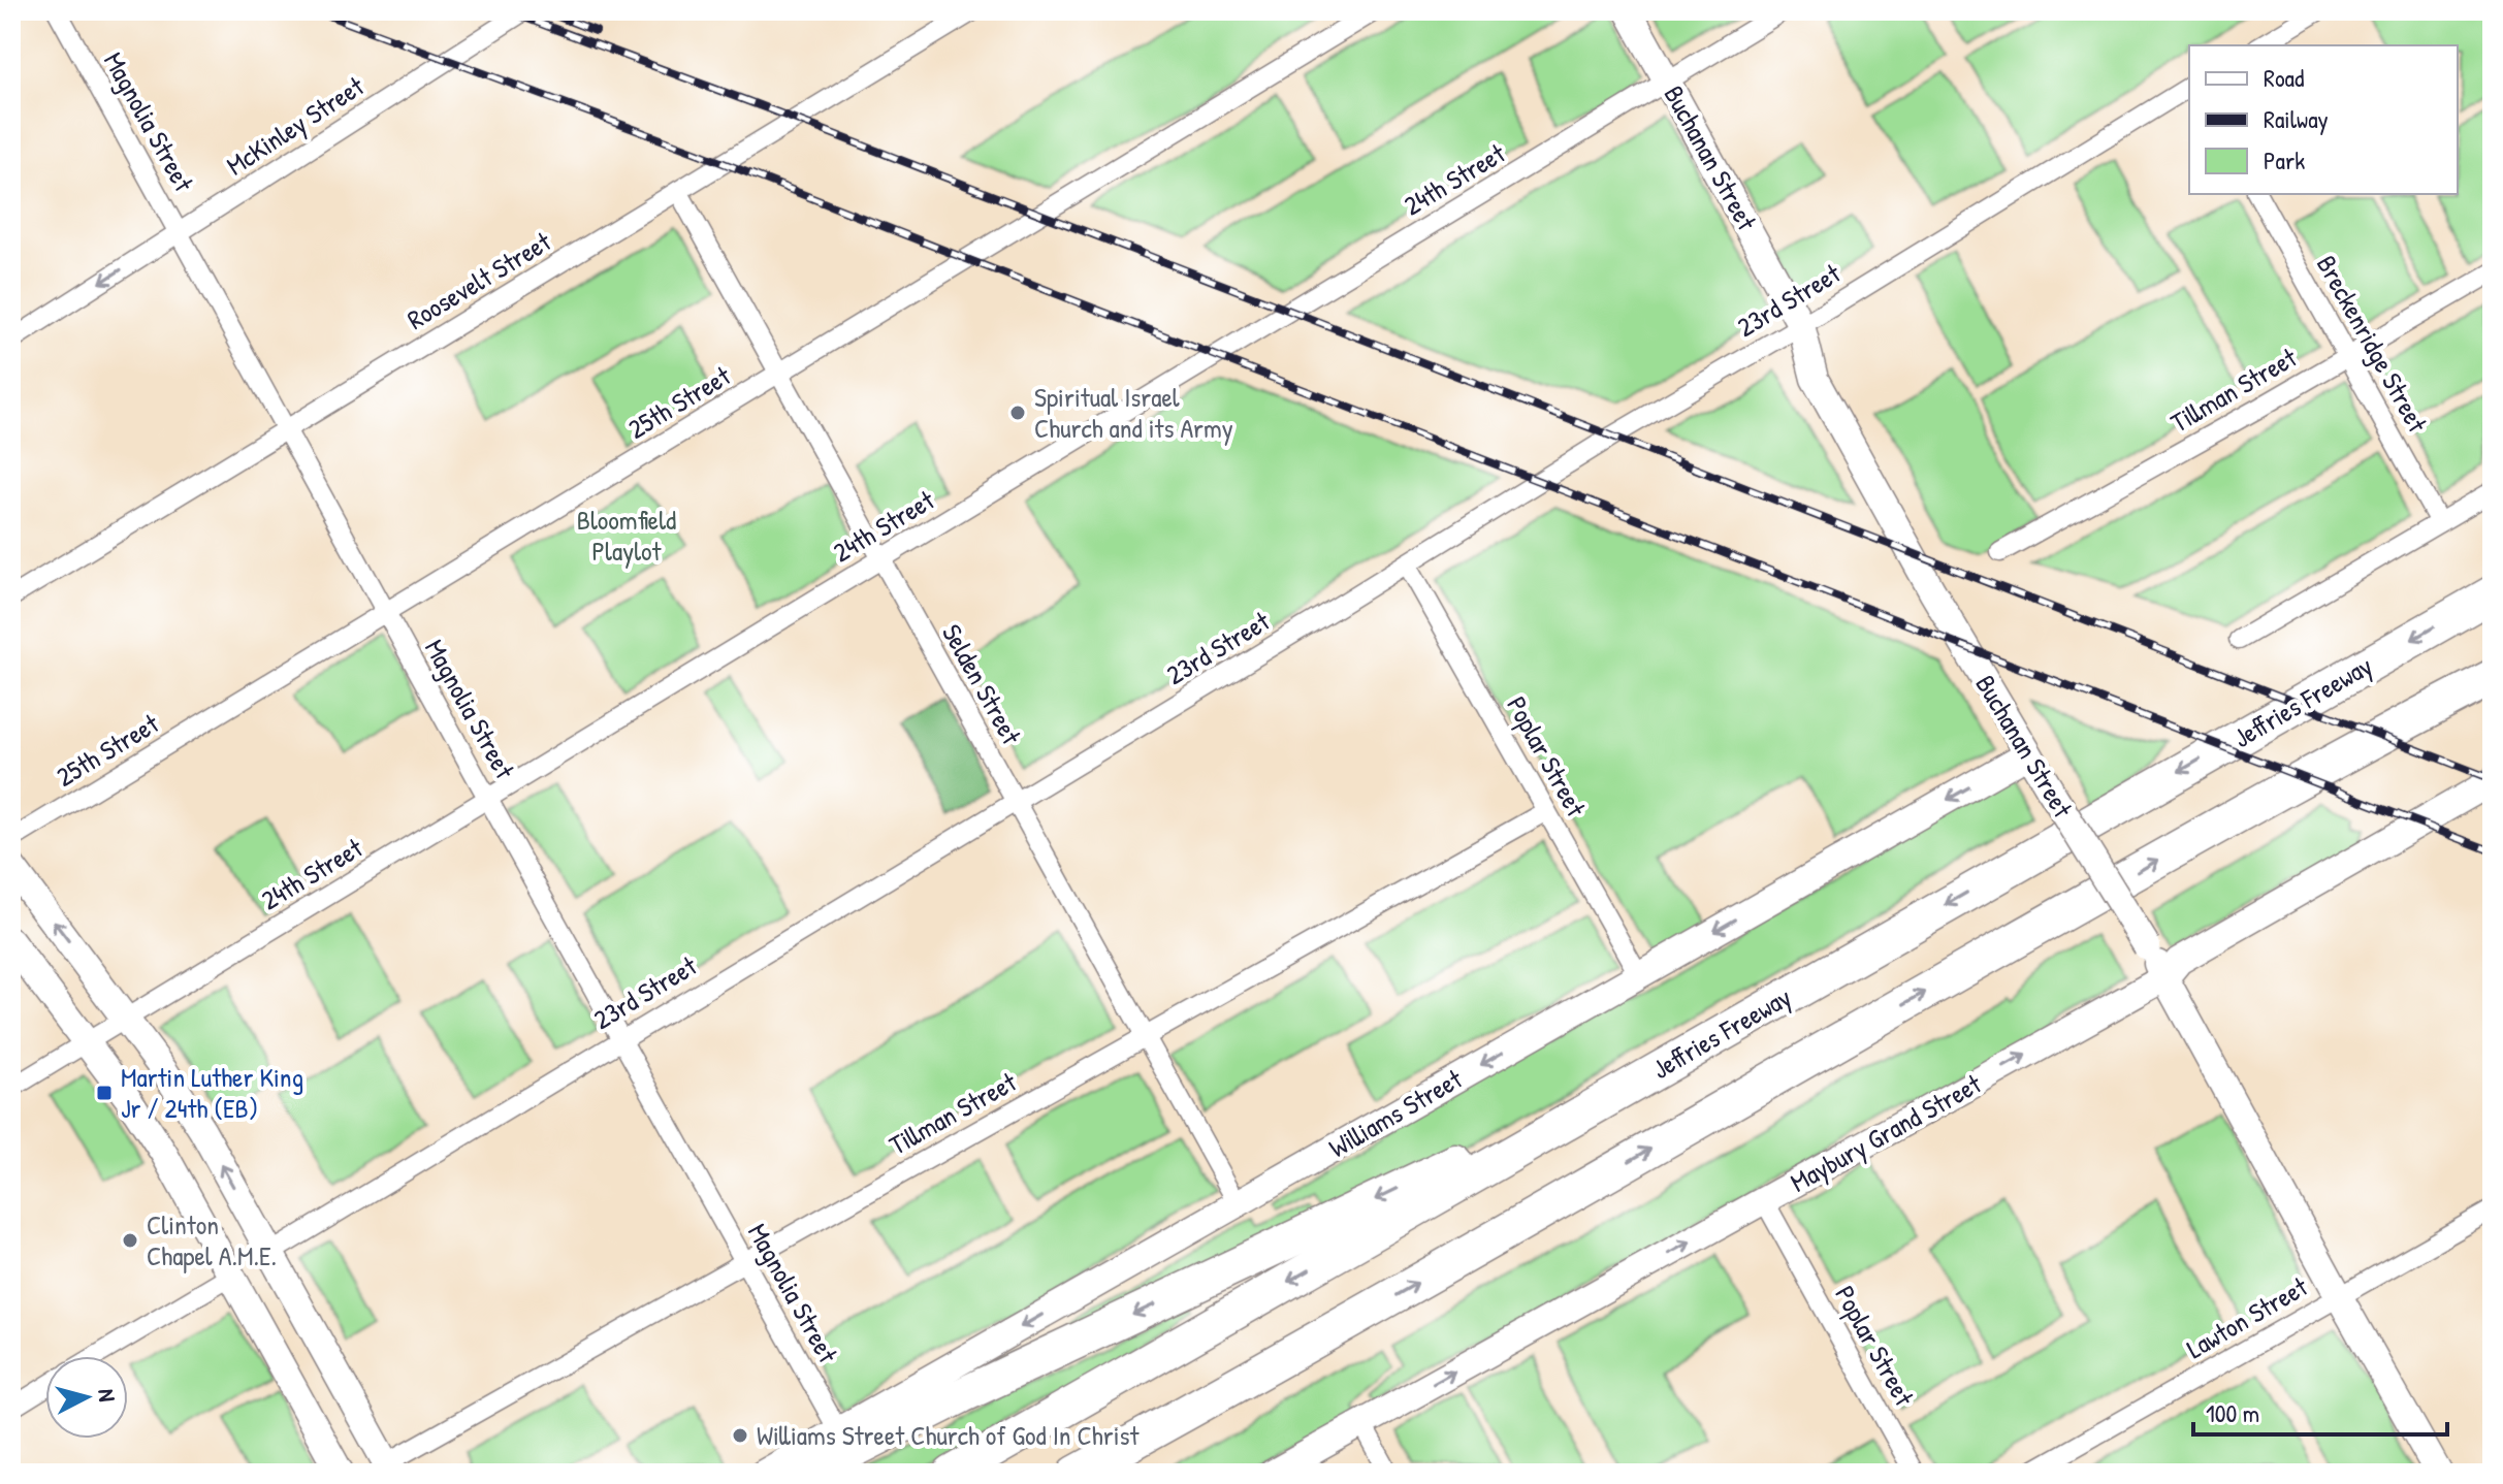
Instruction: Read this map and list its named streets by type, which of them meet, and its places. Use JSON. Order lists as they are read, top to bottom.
{
  "streets": {
    "highway": ["Jeffries Freeway"],
    "street": [
      "Magnolia Street",
      "McKinley Street",
      "Buchanan Street",
      "24th Street",
      "Roosevelt Street",
      "23rd Street",
      "Breckenridge Street",
      "Tillman Street",
      "25th Street",
      "Selden Street",
      "Poplar Street",
      "Williams Street",
      "Maybury Grand Street",
      "Lawton Street"
    ]
  },
  "crossings": [
    ["Magnolia Street", "McKinley Street"],
    ["Magnolia Street", "24th Street"],
    ["Magnolia Street", "Roosevelt Street"],
    ["Magnolia Street", "23rd Street"],
    ["Magnolia Street", "Tillman Street"],
    ["Magnolia Street", "25th Street"],
    ["Magnolia Street", "Williams Street"],
    ["Buchanan Street", "24th Street"],
    ["Buchanan Street", "23rd Street"],
    ["Buchanan Street", "Williams Street"],
    ["Buchanan Street", "Maybury Grand Street"],
    ["Buchanan Street", "Lawton Street"],
    ["24th Street", "Selden Street"],
    ["Roosevelt Street", "Selden Street"],
    ["23rd Street", "Selden Street"],
    ["23rd Street", "Poplar Street"],
    ["Breckenridge Street", "Tillman Street"],
    ["Tillman Street", "Selden Street"],
    ["Tillman Street", "Poplar Street"],
    ["25th Street", "Selden Street"],
    ["Selden Street", "Williams Street"],
    ["Poplar Street", "Williams Street"],
    ["Poplar Street", "Maybury Grand Street"]
  ],
  "one_way": ["Williams Street", "Maybury Grand Street"],
  "parks": ["Bloomfield Playlot"],
  "places": {
    "other": ["Spiritual Israel Church and its Army", "Clinton Chapel A.M.E.", "Williams Street Church of God In Christ"],
    "transit": ["Martin Luther King Jr / 24th (EB)"]
  },
  "legend": ["Road", "Railway", "Park"],
  "scale_bar": "100 m",
  "north": "right"
}
